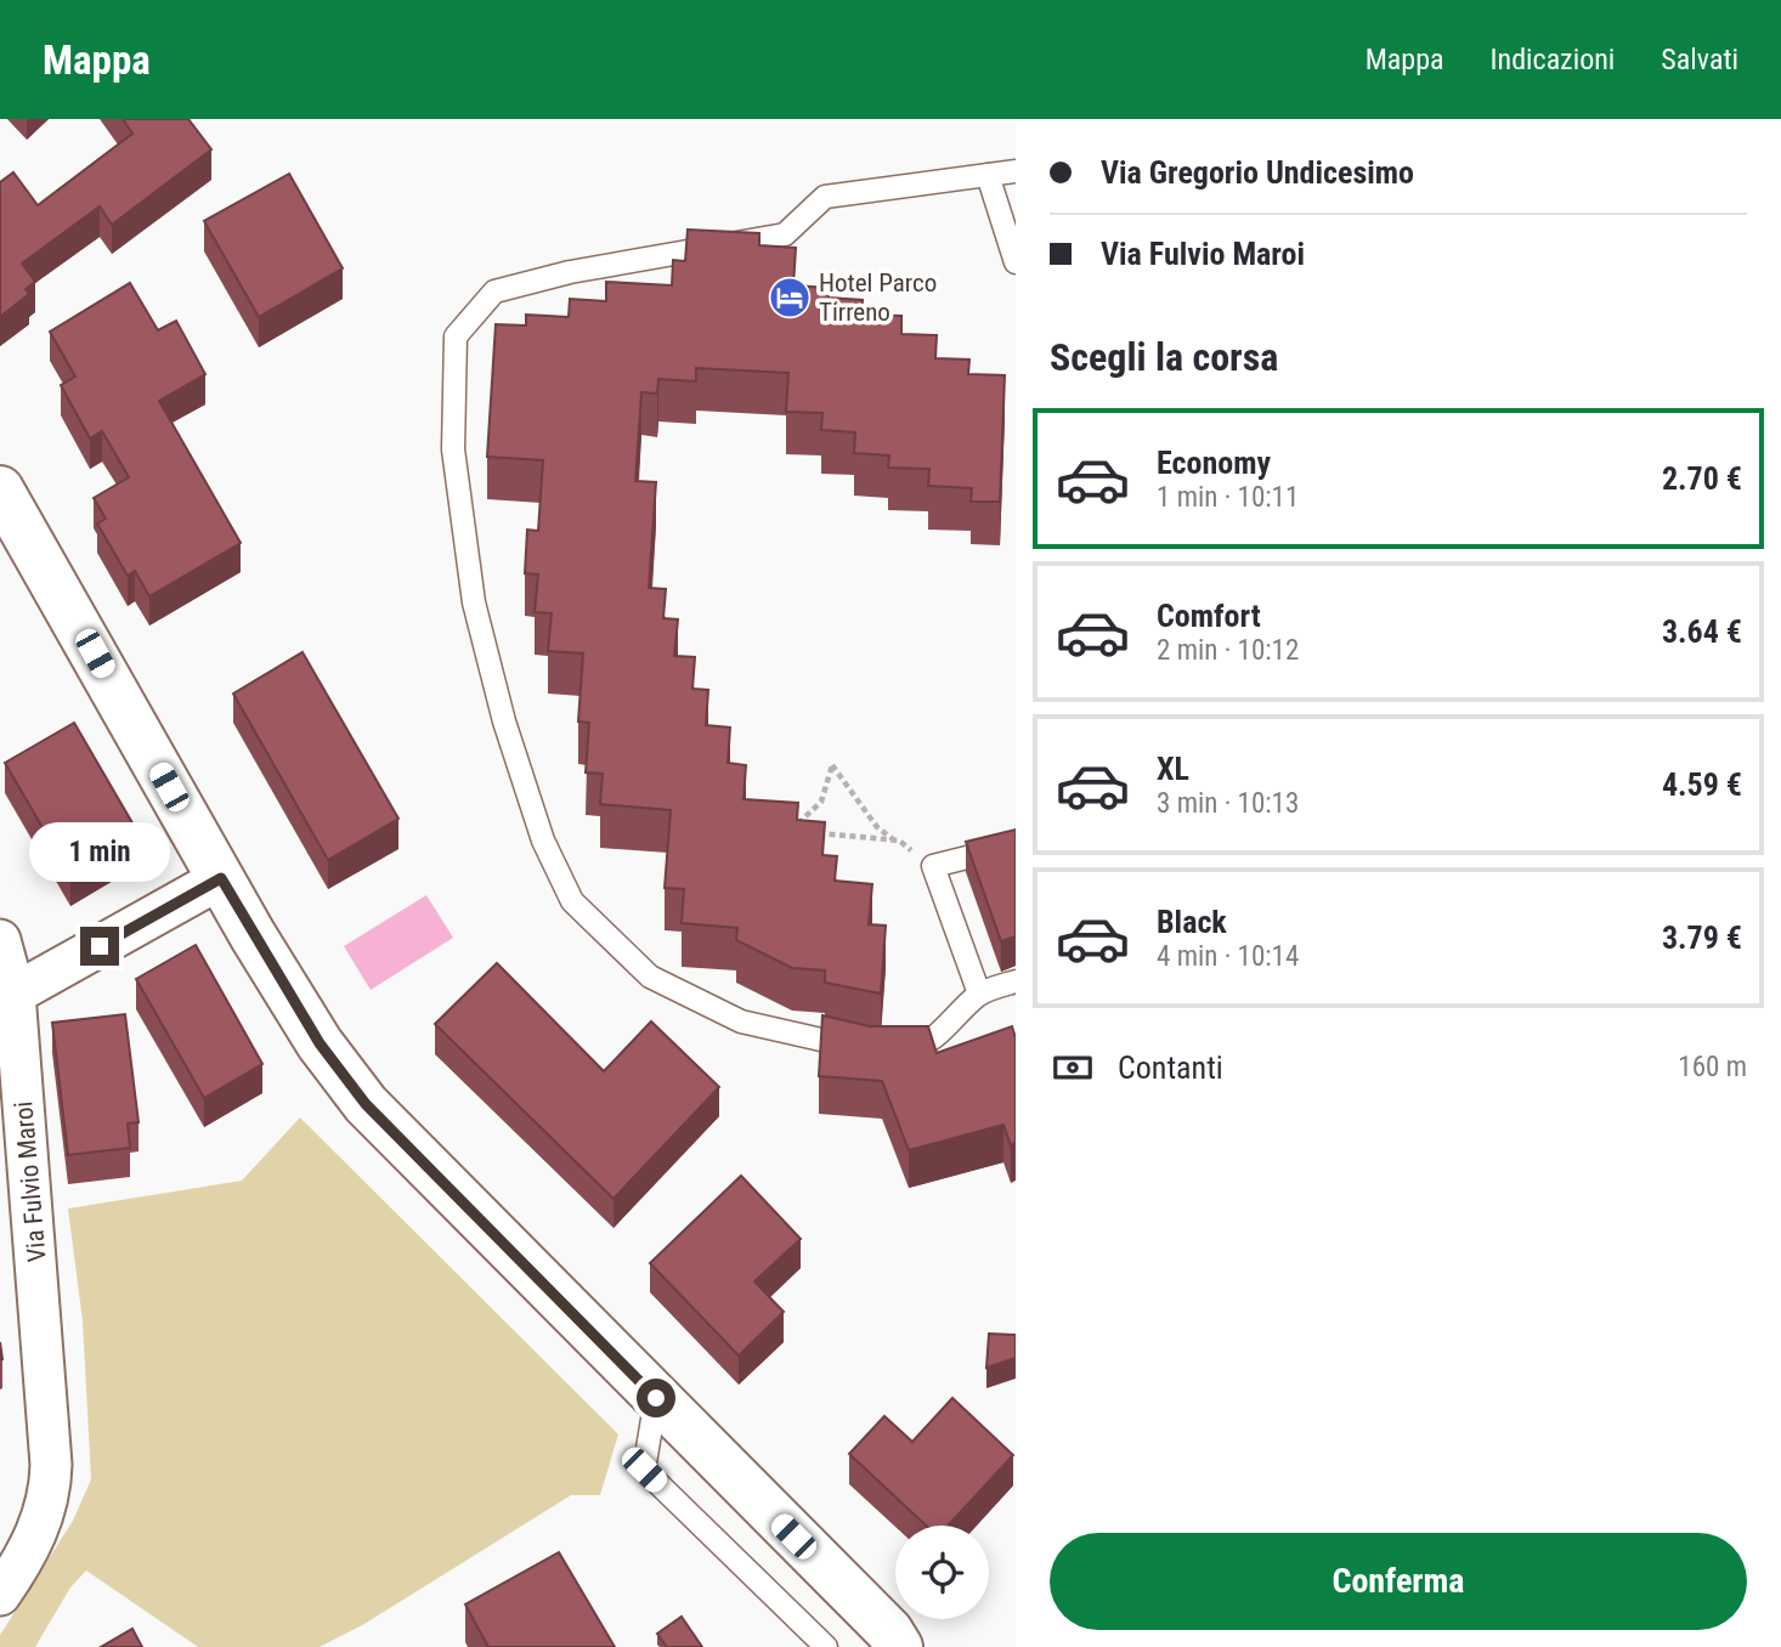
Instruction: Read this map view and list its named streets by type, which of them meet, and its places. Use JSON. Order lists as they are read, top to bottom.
{
  "streets": {
    "street": ["Via Fulvio Maroi"]
  },
  "places": {
    "hotel": ["Hotel Parco Tirreno"]
  },
  "page": {
    "header": "Mappa",
    "nav": ["Mappa", "Indicazioni", "Salvati"],
    "banner": ["Via Gregorio Undicesimo", "Via Fulvio Maroi"],
    "heading": "Scegli la corsa",
    "list": [
      {
        "name": "Economy",
        "note": "1 min · 10:11",
        "value": "2.70 €"
      },
      {
        "name": "Comfort",
        "note": "2 min · 10:12",
        "value": "3.64 €"
      },
      {
        "name": "XL",
        "note": "3 min · 10:13",
        "value": "4.59 €"
      },
      {
        "name": "Black",
        "note": "4 min · 10:14",
        "value": "3.79 €"
      }
    ],
    "bubble": "1 min",
    "pay": ["Contanti", "160 m"],
    "buttons": "Conferma"
  }
}
